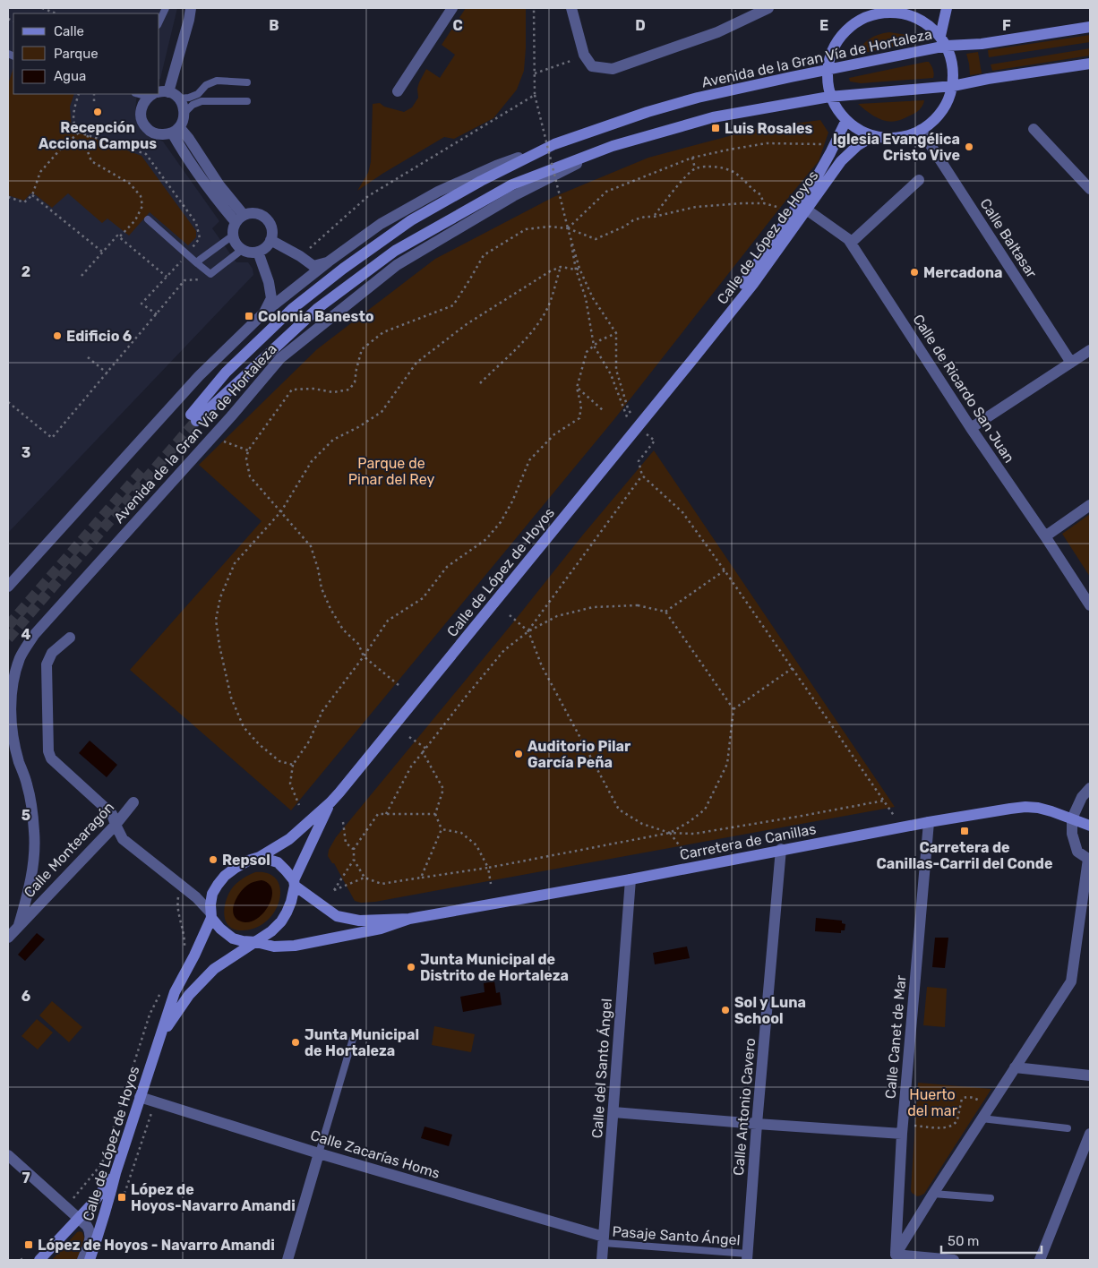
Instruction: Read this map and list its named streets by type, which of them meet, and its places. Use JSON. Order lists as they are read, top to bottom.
{
  "streets": {
    "street": [
      "Avenida de la Gran Vía de Hortaleza",
      "Calle de López de Hoyos",
      "Calle Baltasar",
      "Calle de Ricardo San Juan",
      "Carretera de Canillas",
      "Calle Montearagón",
      "Calle Canet de Mar",
      "Calle del Santo Ángel",
      "Calle Antonio Cavero",
      "Calle Zacarías Homs"
    ],
    "lane": ["Pasaje Santo Ángel"]
  },
  "crossings": [
    ["Avenida de la Gran Vía de Hortaleza", "Calle Montearagón"],
    ["Calle de López de Hoyos", "Calle de Ricardo San Juan"],
    ["Calle de López de Hoyos", "Carretera de Canillas"],
    ["Calle de López de Hoyos", "Calle Zacarías Homs"],
    ["Carretera de Canillas", "Calle Canet de Mar"],
    ["Carretera de Canillas", "Calle del Santo Ángel"],
    ["Carretera de Canillas", "Calle Antonio Cavero"],
    ["Calle del Santo Ángel", "Calle Zacarías Homs"],
    ["Calle del Santo Ángel", "Pasaje Santo Ángel"],
    ["Calle Antonio Cavero", "Pasaje Santo Ángel"],
    ["Calle Zacarías Homs", "Pasaje Santo Ángel"]
  ],
  "parks": ["Parque de Pinar del Rey", "Huerto del mar"],
  "places": {
    "other": [
      "Recepción Acciona Campus",
      "Iglesia Evangélica Cristo Vive",
      "Mercadona",
      "Edificio 6",
      "Auditorio Pilar García Peña",
      "Repsol",
      "Junta Municipal de Distrito de Hortaleza",
      "Sol y Luna School",
      "Junta Municipal de Hortaleza"
    ],
    "transit": [
      "Luis Rosales",
      "Colonia Banesto",
      "Carretera de Canillas-Carril del Conde",
      "López de Hoyos-Navarro Amandi",
      "López de Hoyos - Navarro Amandi"
    ]
  },
  "legend": ["Calle", "Parque", "Agua"],
  "scale_bar": "50 m",
  "grid": {
    "columns": [
      "B",
      "C",
      "D",
      "E",
      "F"
    ],
    "rows": [
      "2",
      "3",
      "4",
      "5",
      "6",
      "7"
    ]
  }
}
